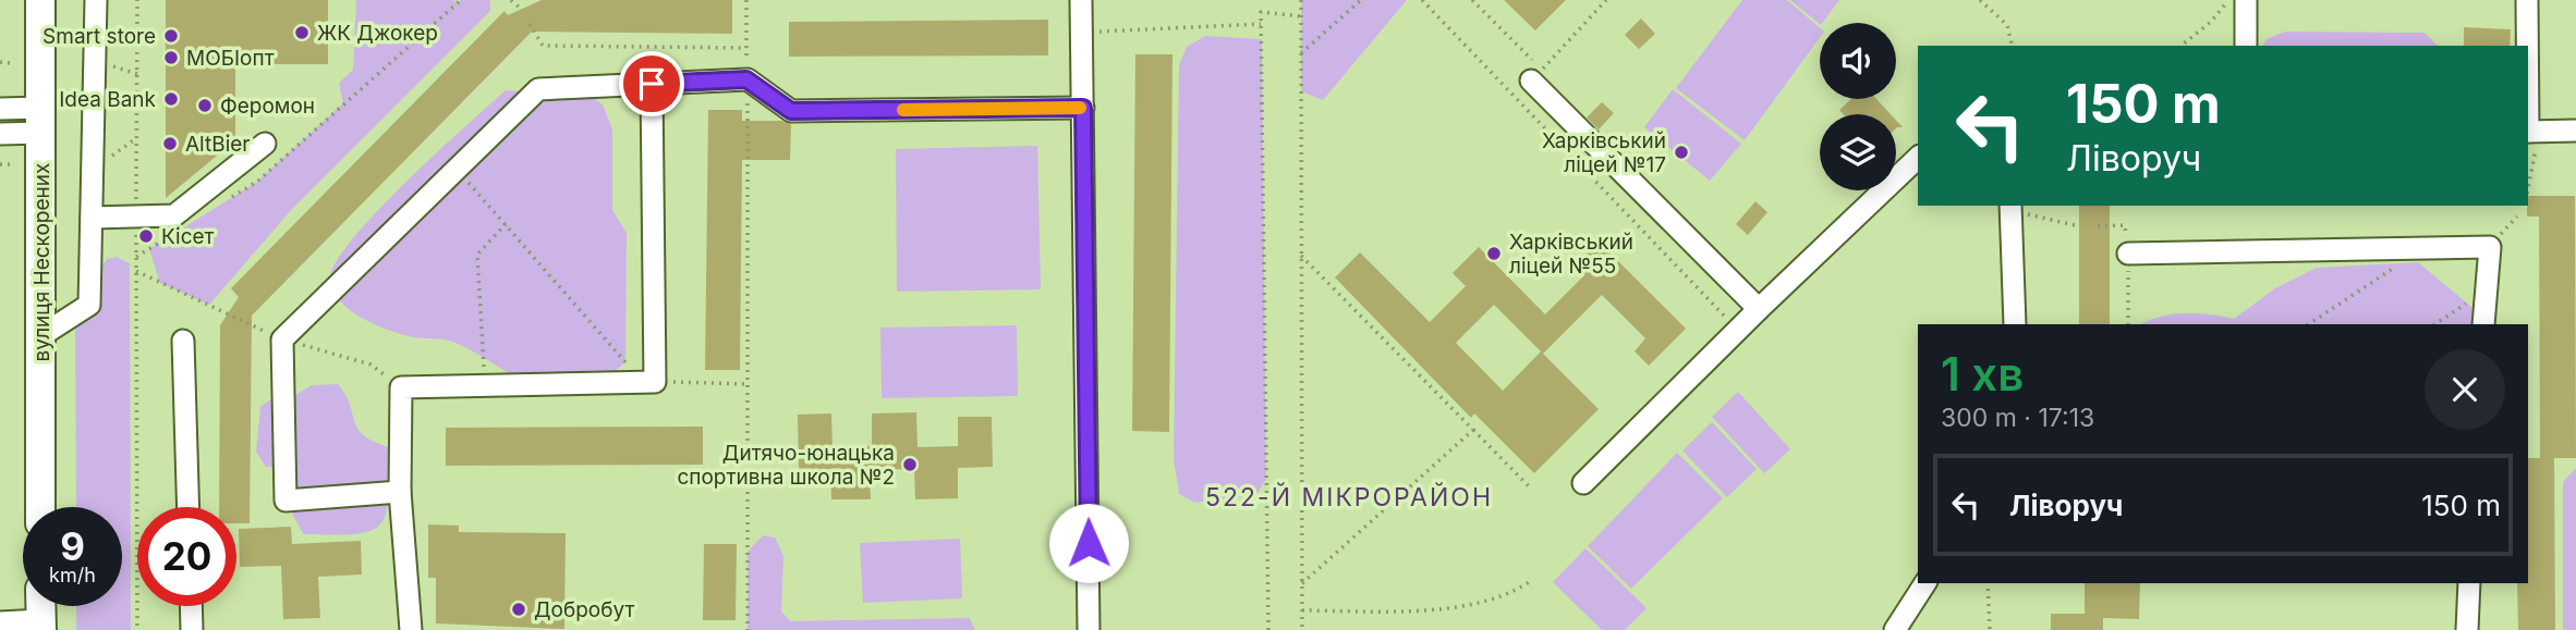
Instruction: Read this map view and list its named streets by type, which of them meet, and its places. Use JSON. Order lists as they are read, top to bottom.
{
  "streets": {
    "main road": ["вулиця Нескорених"]
  },
  "districts": ["522-Й МІКРОРАЙОН"],
  "places": [
    "ЖК Джокер",
    "Smart store",
    "МОБІопт",
    "Idea Bank",
    "Феромон",
    "AltBier",
    "Харківський ліцей №17",
    "Кісет",
    "Харківський ліцей №55",
    "Дитячо-юнацька спортивна школа №2",
    "Добробут"
  ],
  "page": {
    "turn": ["150 m", "Ліворуч"],
    "heading": ["1 хв", "300 m · 17:13"],
    "list": [
      {
        "name": "Ліворуч",
        "value": "150 m"
      }
    ],
    "speed": "9 km/h",
    "limit": "20"
  }
}
